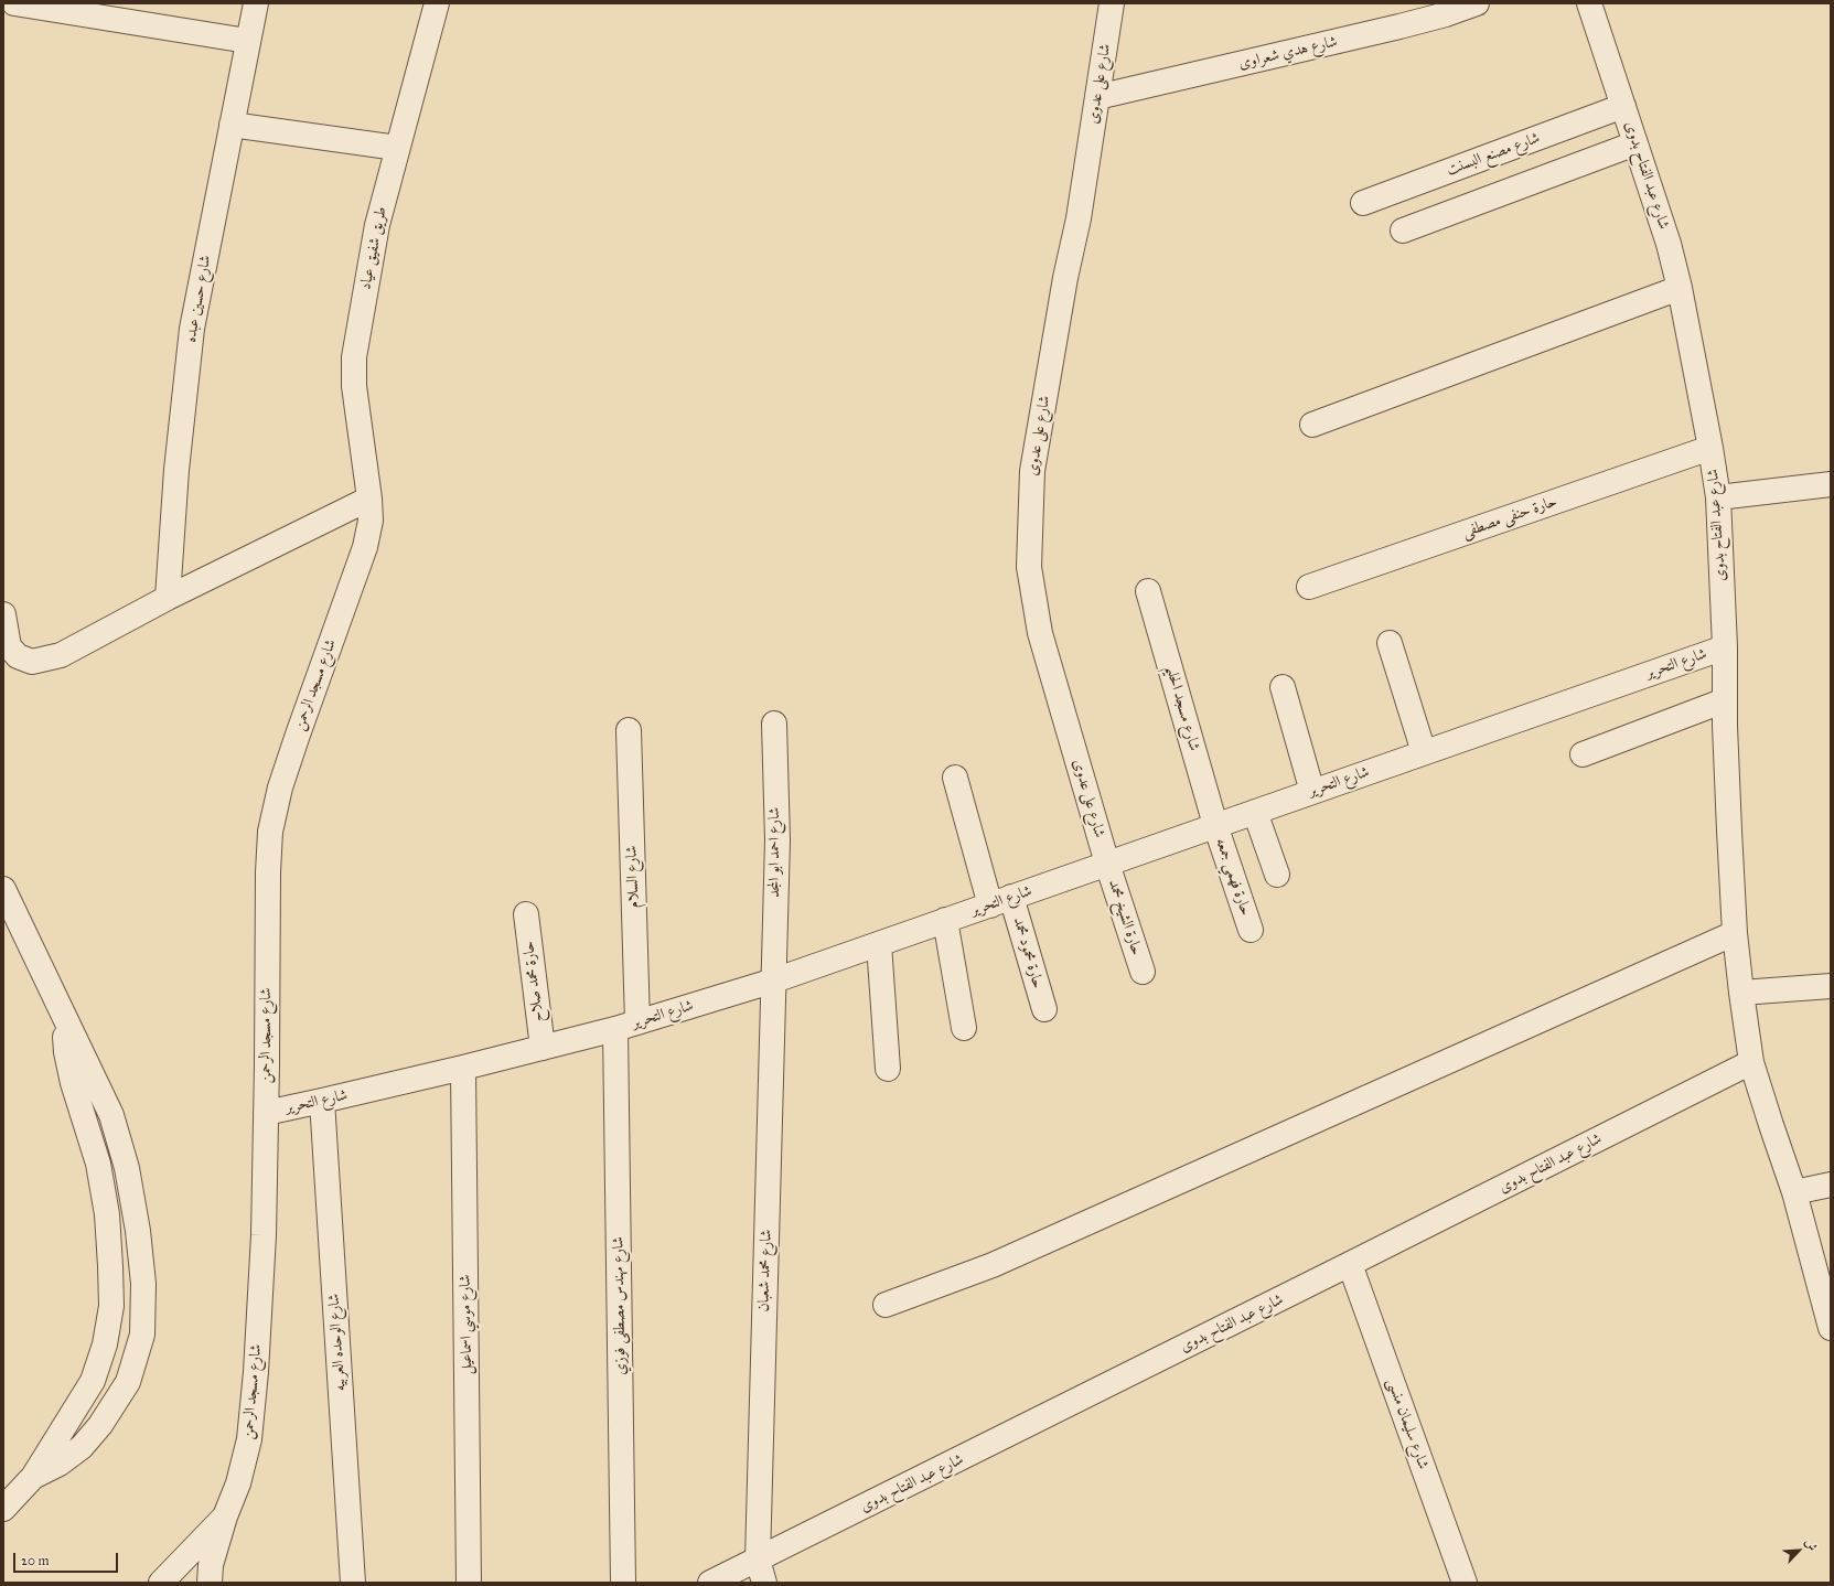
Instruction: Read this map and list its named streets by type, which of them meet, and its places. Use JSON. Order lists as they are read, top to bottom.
{
  "streets": {
    "street": [
      "شارع هدي شعراوى",
      "شارع على عدوى",
      "شارع مصنع البسنت",
      "شارع عبد الفتاح بدوى",
      "طريق شفيق عياد",
      "شارع حسين عبده",
      "حارة حنفى مصطفى",
      "شارع التحرير",
      "شارع مسجد الرحمن",
      "شارع مسجد الحليم",
      "شارع احمد ابو المجد",
      "شارع السلام",
      "حارة فهمي جمعه",
      "حارة الشيخ محمد",
      "حارة محمود محمد",
      "حارة محمد صلاح",
      "شارع محمد شعبان",
      "شارع مهندس مصطفى فوزي",
      "شارع موسي اسماعيل",
      "شارع الوحده العربيه",
      "شارع سليمان منسى"
    ]
  },
  "crossings": [
    ["شارع هدي شعراوى", "شارع على عدوى"],
    ["شارع على عدوى", "شارع التحرير"],
    ["شارع على عدوى", "حارة الشيخ محمد"],
    ["شارع مصنع البسنت", "شارع عبد الفتاح بدوى"],
    ["شارع عبد الفتاح بدوى", "حارة حنفى مصطفى"],
    ["شارع عبد الفتاح بدوى", "شارع التحرير"],
    ["شارع عبد الفتاح بدوى", "شارع محمد شعبان"],
    ["شارع عبد الفتاح بدوى", "شارع سليمان منسى"],
    ["طريق شفيق عياد", "شارع مسجد الرحمن"],
    ["شارع التحرير", "شارع مسجد الرحمن"],
    ["شارع التحرير", "شارع مسجد الحليم"],
    ["شارع التحرير", "شارع احمد ابو المجد"],
    ["شارع التحرير", "شارع السلام"],
    ["شارع التحرير", "حارة فهمي جمعه"],
    ["شارع التحرير", "حارة الشيخ محمد"],
    ["شارع التحرير", "حارة محمود محمد"],
    ["شارع التحرير", "حارة محمد صلاح"],
    ["شارع التحرير", "شارع محمد شعبان"],
    ["شارع التحرير", "شارع مهندس مصطفى فوزي"],
    ["شارع التحرير", "شارع موسي اسماعيل"],
    ["شارع التحرير", "شارع الوحده العربيه"],
    ["شارع مسجد الحليم", "حارة فهمي جمعه"],
    ["شارع احمد ابو المجد", "شارع محمد شعبان"],
    ["شارع السلام", "شارع مهندس مصطفى فوزي"]
  ],
  "scale_bar": "20 m",
  "north": "top right"
}
